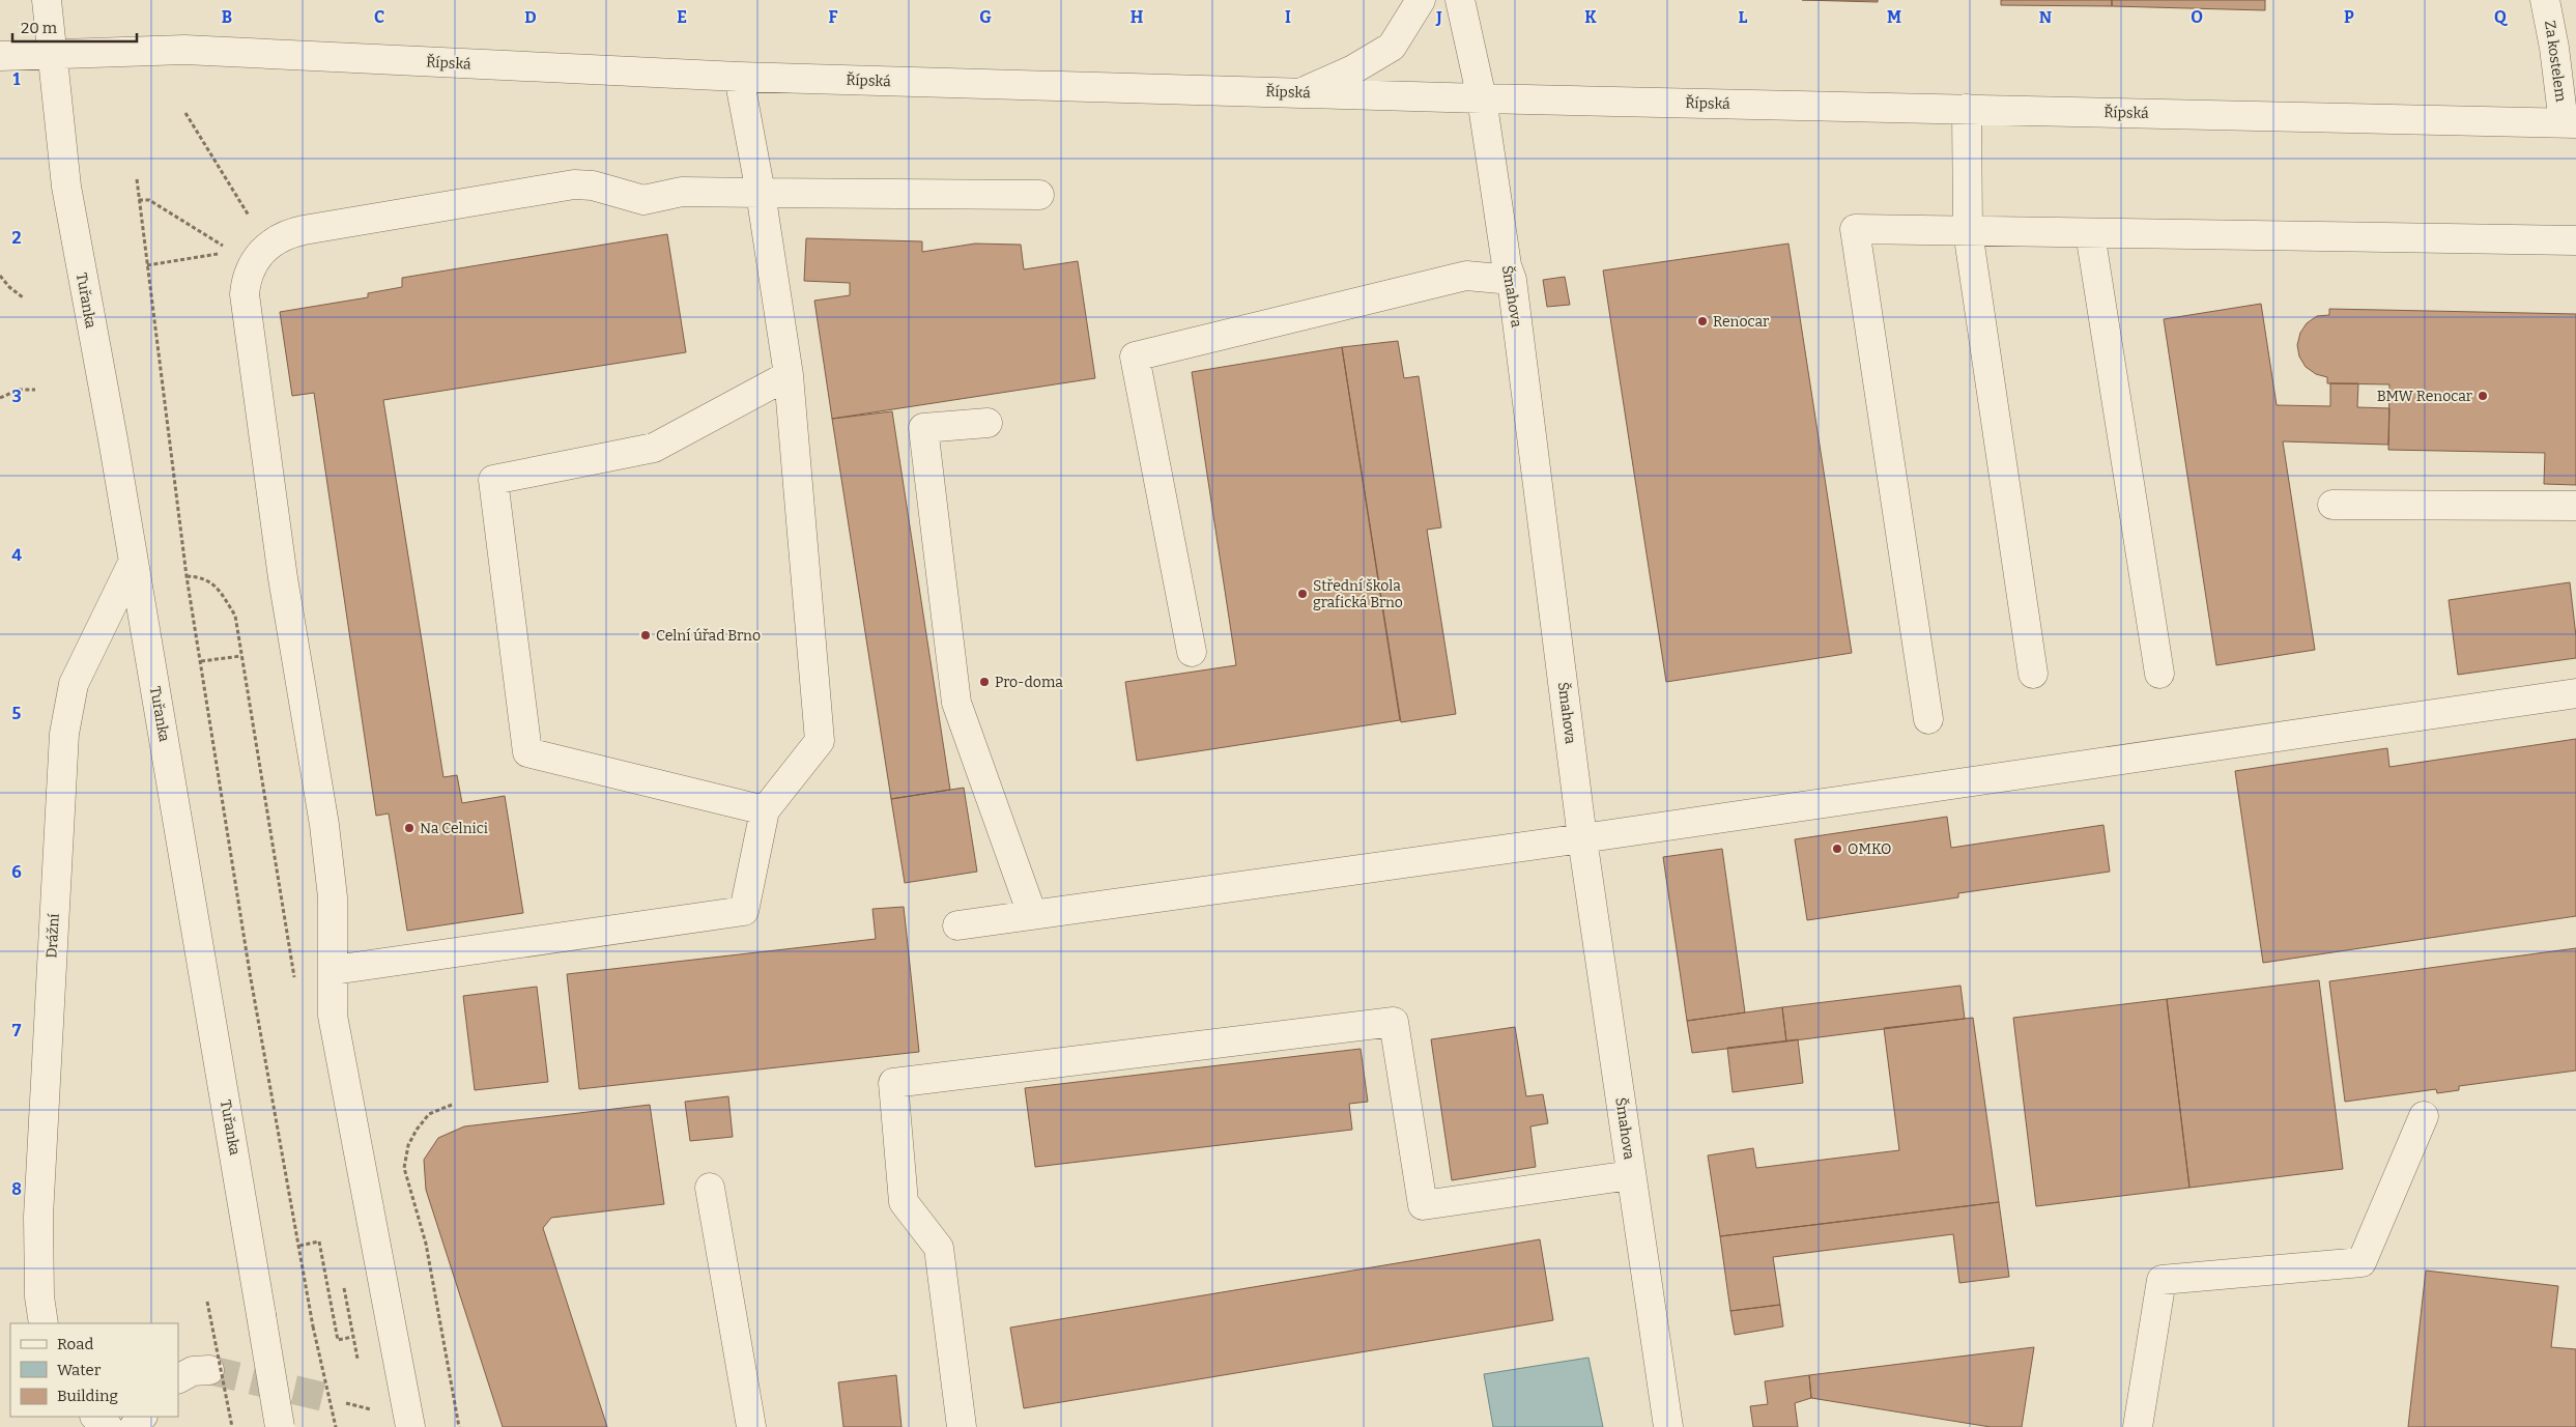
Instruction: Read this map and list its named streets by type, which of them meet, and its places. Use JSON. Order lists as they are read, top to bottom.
{
  "streets": {
    "street": [
      "Za kostelem",
      "Řípská",
      "Šmahova",
      "Tuřanka",
      "Drážní"
    ]
  },
  "crossings": [
    ["Za kostelem", "Řípská"],
    ["Řípská", "Šmahova"],
    ["Řípská", "Tuřanka"],
    ["Tuřanka", "Drážní"]
  ],
  "places": [
    "Renocar",
    "BMW Renocar",
    "Střední škola grafická Brno",
    "Celní úřad Brno",
    "Pro-doma",
    "Na Celnici",
    "OMKO"
  ],
  "legend": ["Road", "Water", "Building"],
  "scale_bar": "20 m",
  "grid": {
    "columns": [
      "B",
      "C",
      "D",
      "E",
      "F",
      "G",
      "H",
      "I",
      "J",
      "K",
      "L",
      "M",
      "N",
      "O",
      "P",
      "Q"
    ],
    "rows": [
      "1",
      "2",
      "3",
      "4",
      "5",
      "6",
      "7",
      "8"
    ]
  }
}
